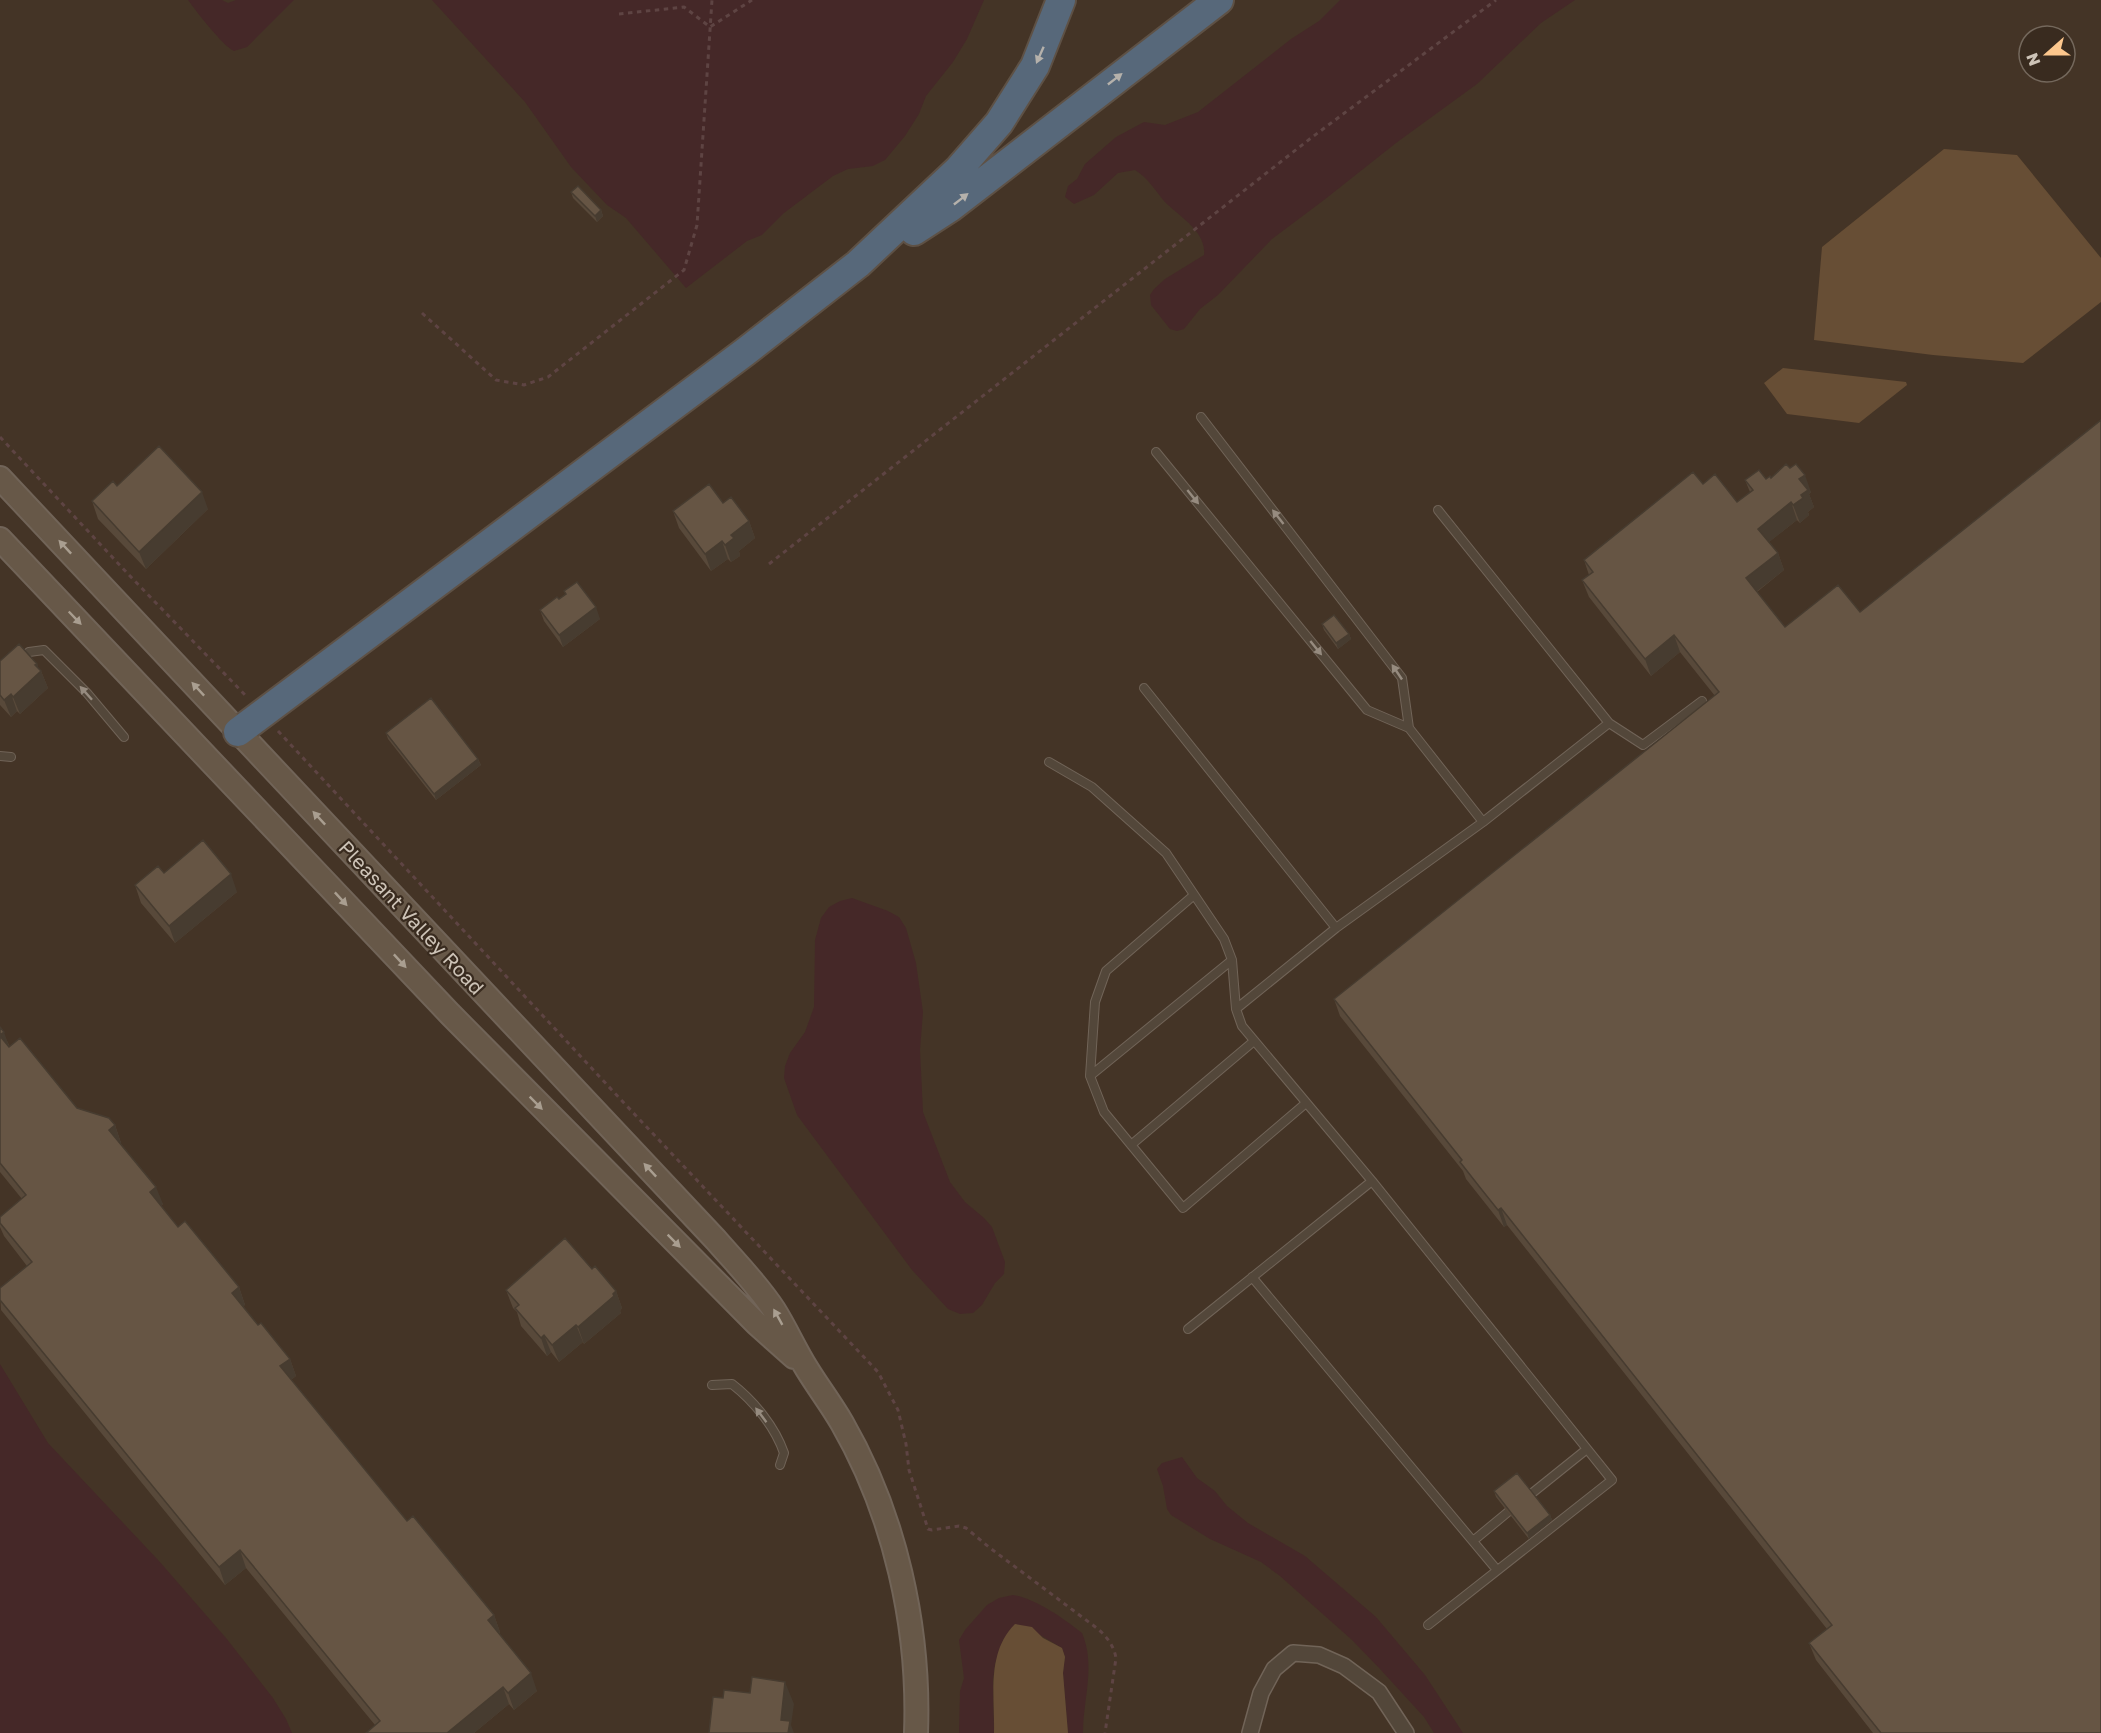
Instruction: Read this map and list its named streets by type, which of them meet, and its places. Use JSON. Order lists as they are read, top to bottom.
{
  "streets": {
    "main road": ["Pleasant Valley Road"]
  },
  "north": "left"
}
